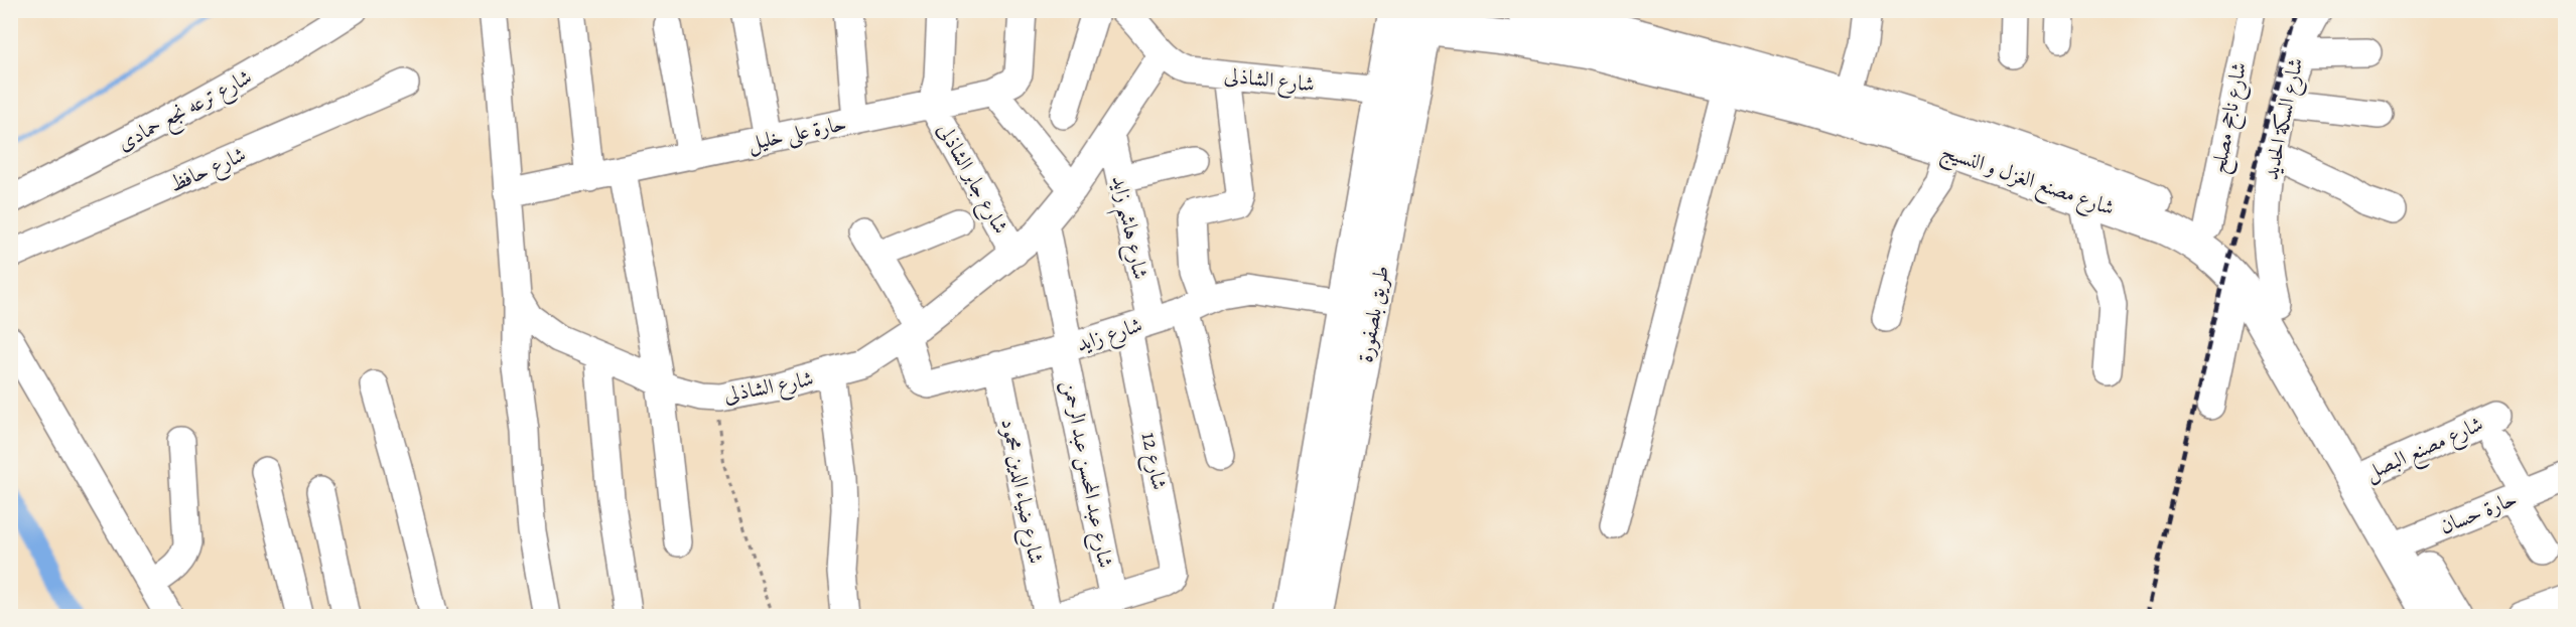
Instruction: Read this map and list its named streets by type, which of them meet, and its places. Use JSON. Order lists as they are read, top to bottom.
{
  "streets": {
    "main road": ["شارع مصنع الغزل و النسيج", "طريق بلصفورة"],
    "street": [
      "شارع الشاذلى",
      "شارع ترعه نجع حمادى",
      "شارع ناجح مصلح",
      "شارع السكة الحديد",
      "حارة على خليل",
      "شارع حافظ",
      "شارع جابر الشاذلى",
      "شارع هاشم زايد",
      "شارع زايد",
      "شارع مصنع البصل",
      "شارع 12",
      "شارع عبد المحسن عبد الرحمن",
      "شارع ضياء الدين محمود",
      "حارة حسان"
    ]
  },
  "crossings": [
    ["شارع الشاذلى", "شارع جابر الشاذلى"],
    ["شارع الشاذلى", "شارع هاشم زايد"],
    ["شارع الشاذلى", "طريق بلصفورة"],
    ["شارع الشاذلى", "شارع زايد"],
    ["شارع الشاذلى", "شارع عبد المحسن عبد الرحمن"],
    ["شارع ناجح مصلح", "شارع مصنع الغزل و النسيج"],
    ["شارع السكة الحديد", "شارع مصنع الغزل و النسيج"],
    ["حارة على خليل", "شارع جابر الشاذلى"],
    ["شارع مصنع الغزل و النسيج", "طريق بلصفورة"],
    ["شارع مصنع الغزل و النسيج", "شارع مصنع البصل"],
    ["شارع مصنع الغزل و النسيج", "حارة حسان"],
    ["شارع هاشم زايد", "شارع زايد"],
    ["شارع هاشم زايد", "شارع 12"],
    ["طريق بلصفورة", "شارع زايد"],
    ["شارع زايد", "شارع 12"],
    ["شارع زايد", "شارع عبد المحسن عبد الرحمن"],
    ["شارع زايد", "شارع ضياء الدين محمود"],
    ["شارع مصنع البصل", "حارة حسان"],
    ["شارع 12", "شارع عبد المحسن عبد الرحمن"]
  ]
}
